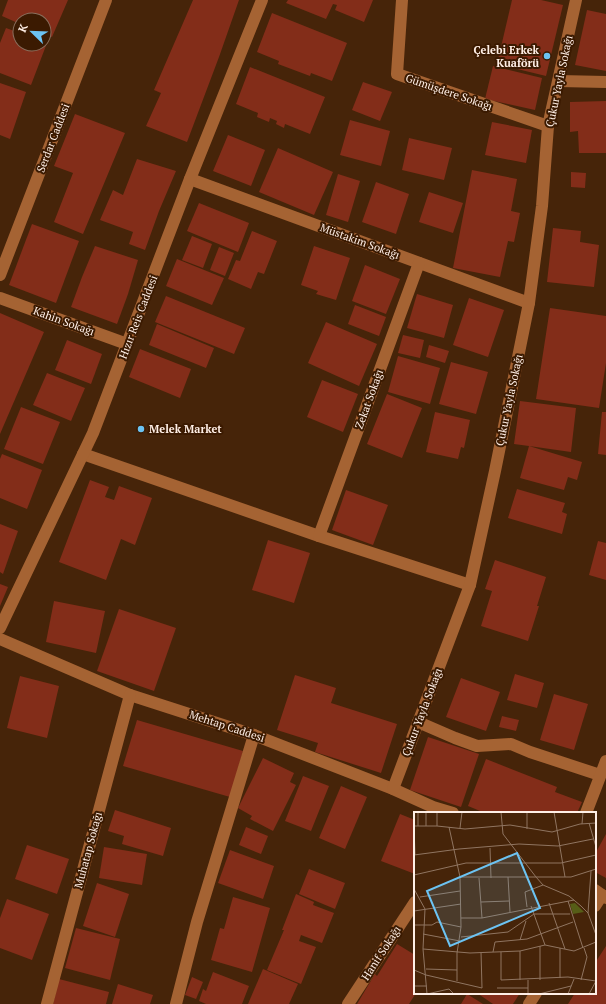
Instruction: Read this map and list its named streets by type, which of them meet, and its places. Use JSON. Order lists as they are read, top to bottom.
{
  "streets": {
    "street": [
      "Çukur Yayla Sokağı",
      "Gümüşdere Sokağı",
      "Serdar Caddesi",
      "Müstakim Sokağı",
      "Hızır Reis Caddesi",
      "Kahin Sokağı",
      "Zekat Sokağı",
      "Mehtap Caddesi",
      "Muhatap Sokağı",
      "Hanif Sokağı"
    ]
  },
  "crossings": [
    ["Çukur Yayla Sokağı", "Gümüşdere Sokağı"],
    ["Çukur Yayla Sokağı", "Müstakim Sokağı"],
    ["Çukur Yayla Sokağı", "Mehtap Caddesi"],
    ["Müstakim Sokağı", "Hızır Reis Caddesi"],
    ["Müstakim Sokağı", "Zekat Sokağı"],
    ["Hızır Reis Caddesi", "Kahin Sokağı"],
    ["Mehtap Caddesi", "Muhatap Sokağı"]
  ],
  "places": ["Çelebi Erkek Kuaförü", "Melek Market"],
  "north": "top left"
}
